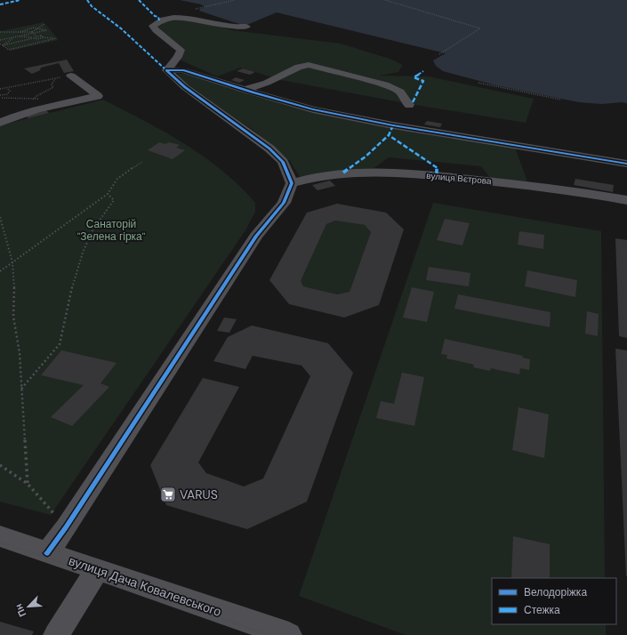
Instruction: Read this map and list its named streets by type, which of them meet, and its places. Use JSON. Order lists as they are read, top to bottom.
{
  "streets": {
    "street": ["вулиця Вєтрова", "вулиця Дача Ковалевського"]
  },
  "parks": ["Санаторій \"Зелена гірка\""],
  "places": {
    "supermarket": ["VARUS"]
  },
  "legend": ["Велодоріжка", "Стежка"],
  "north": "bottom left"
}
